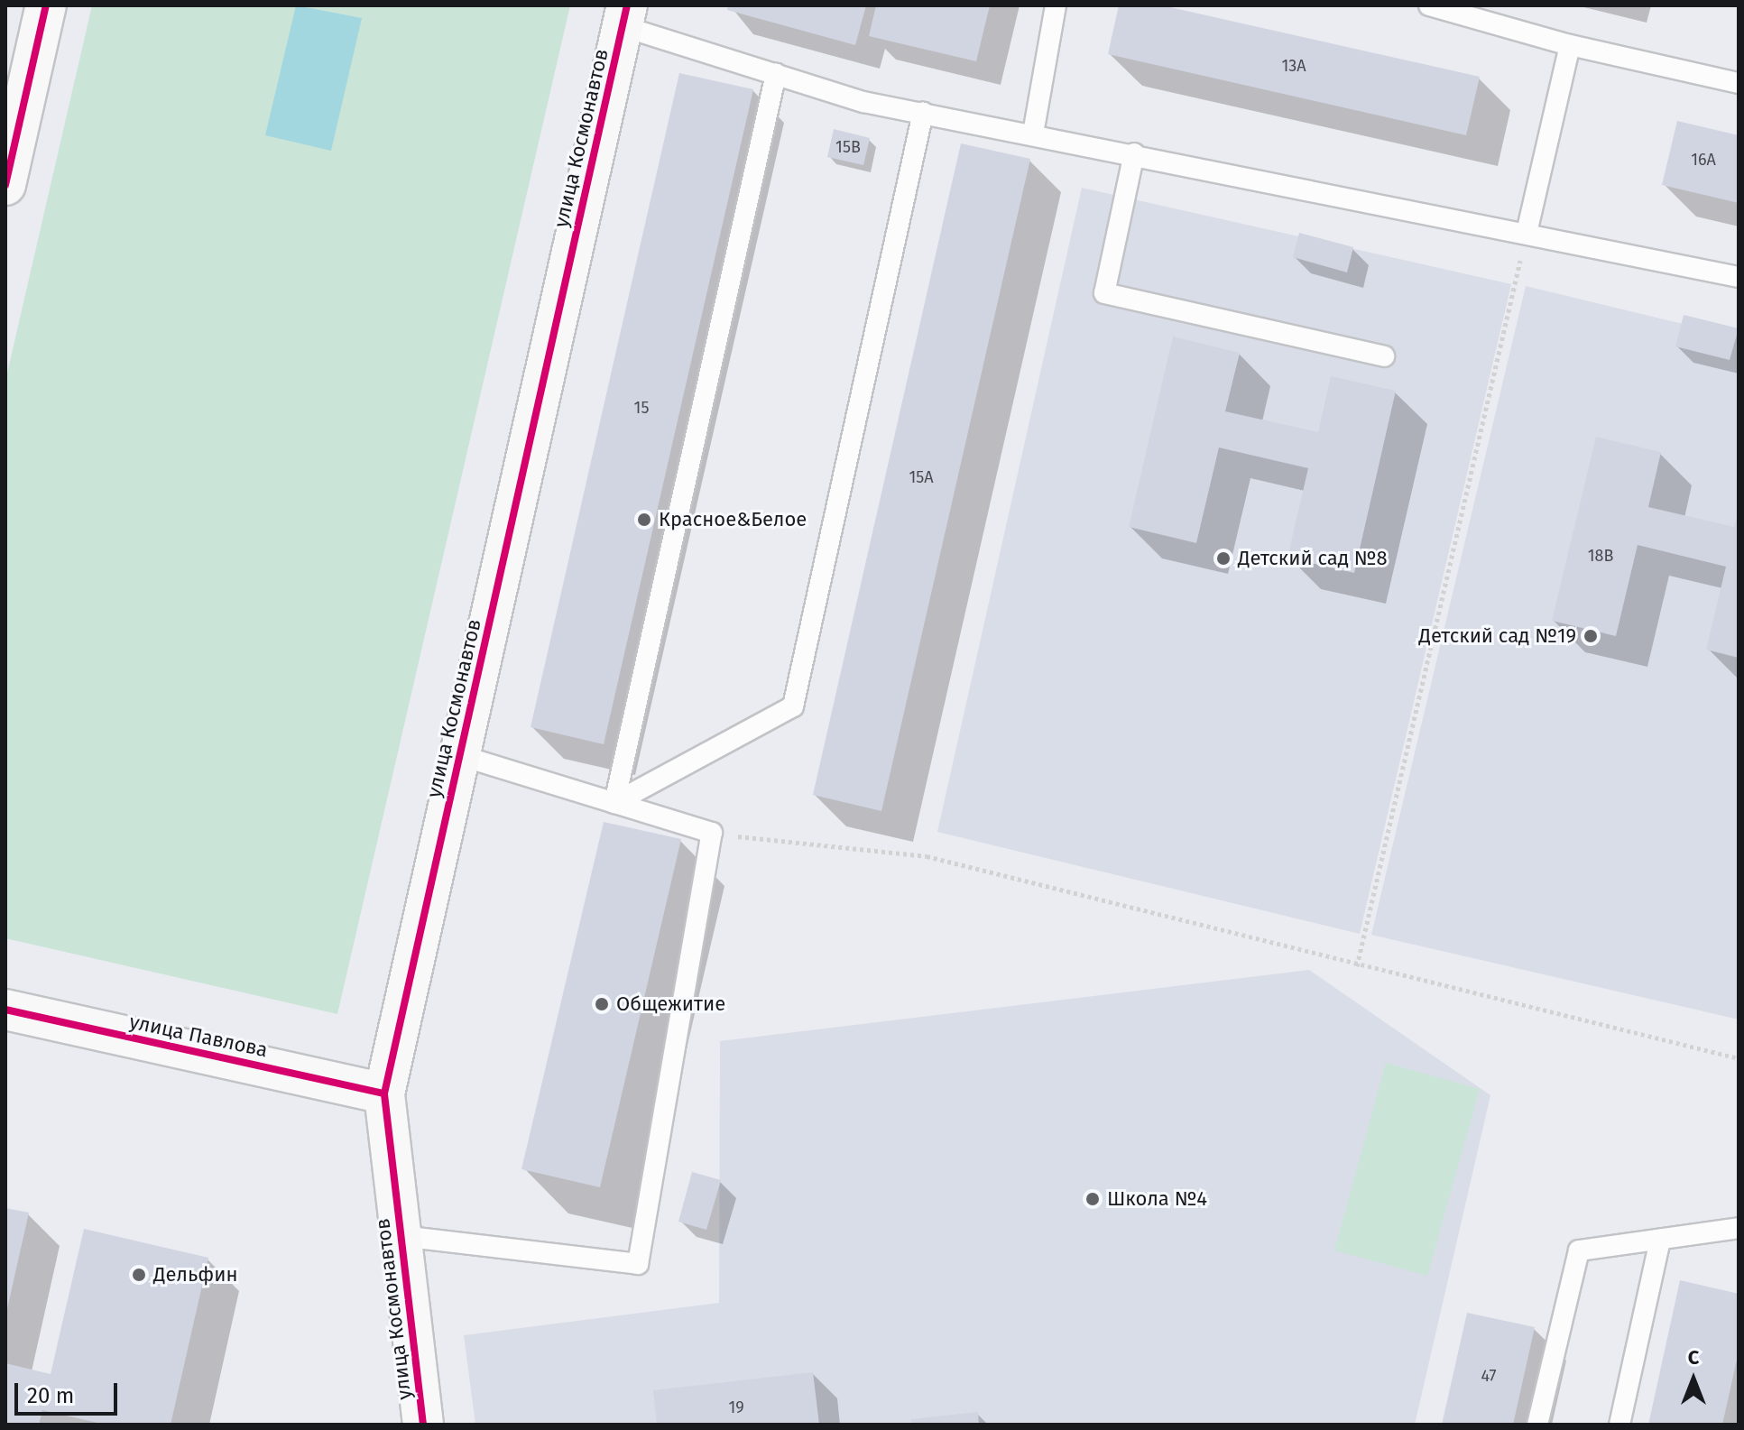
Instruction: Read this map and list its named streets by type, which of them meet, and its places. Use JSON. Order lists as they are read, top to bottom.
{
  "streets": {
    "street": ["улица Космонавтов", "улица Павлова"]
  },
  "crossings": [
    ["улица Космонавтов", "улица Павлова"]
  ],
  "places": [
    "Красное&Белое",
    "Детский сад №8",
    "Детский сад №19",
    "Общежитие",
    "Школа №4",
    "Дельфин"
  ],
  "house_numbers": [
    "13А",
    "15В",
    "16А",
    "15",
    "15А",
    "18В",
    "47",
    "19"
  ],
  "scale_bar": "20 m",
  "north": "top"
}
